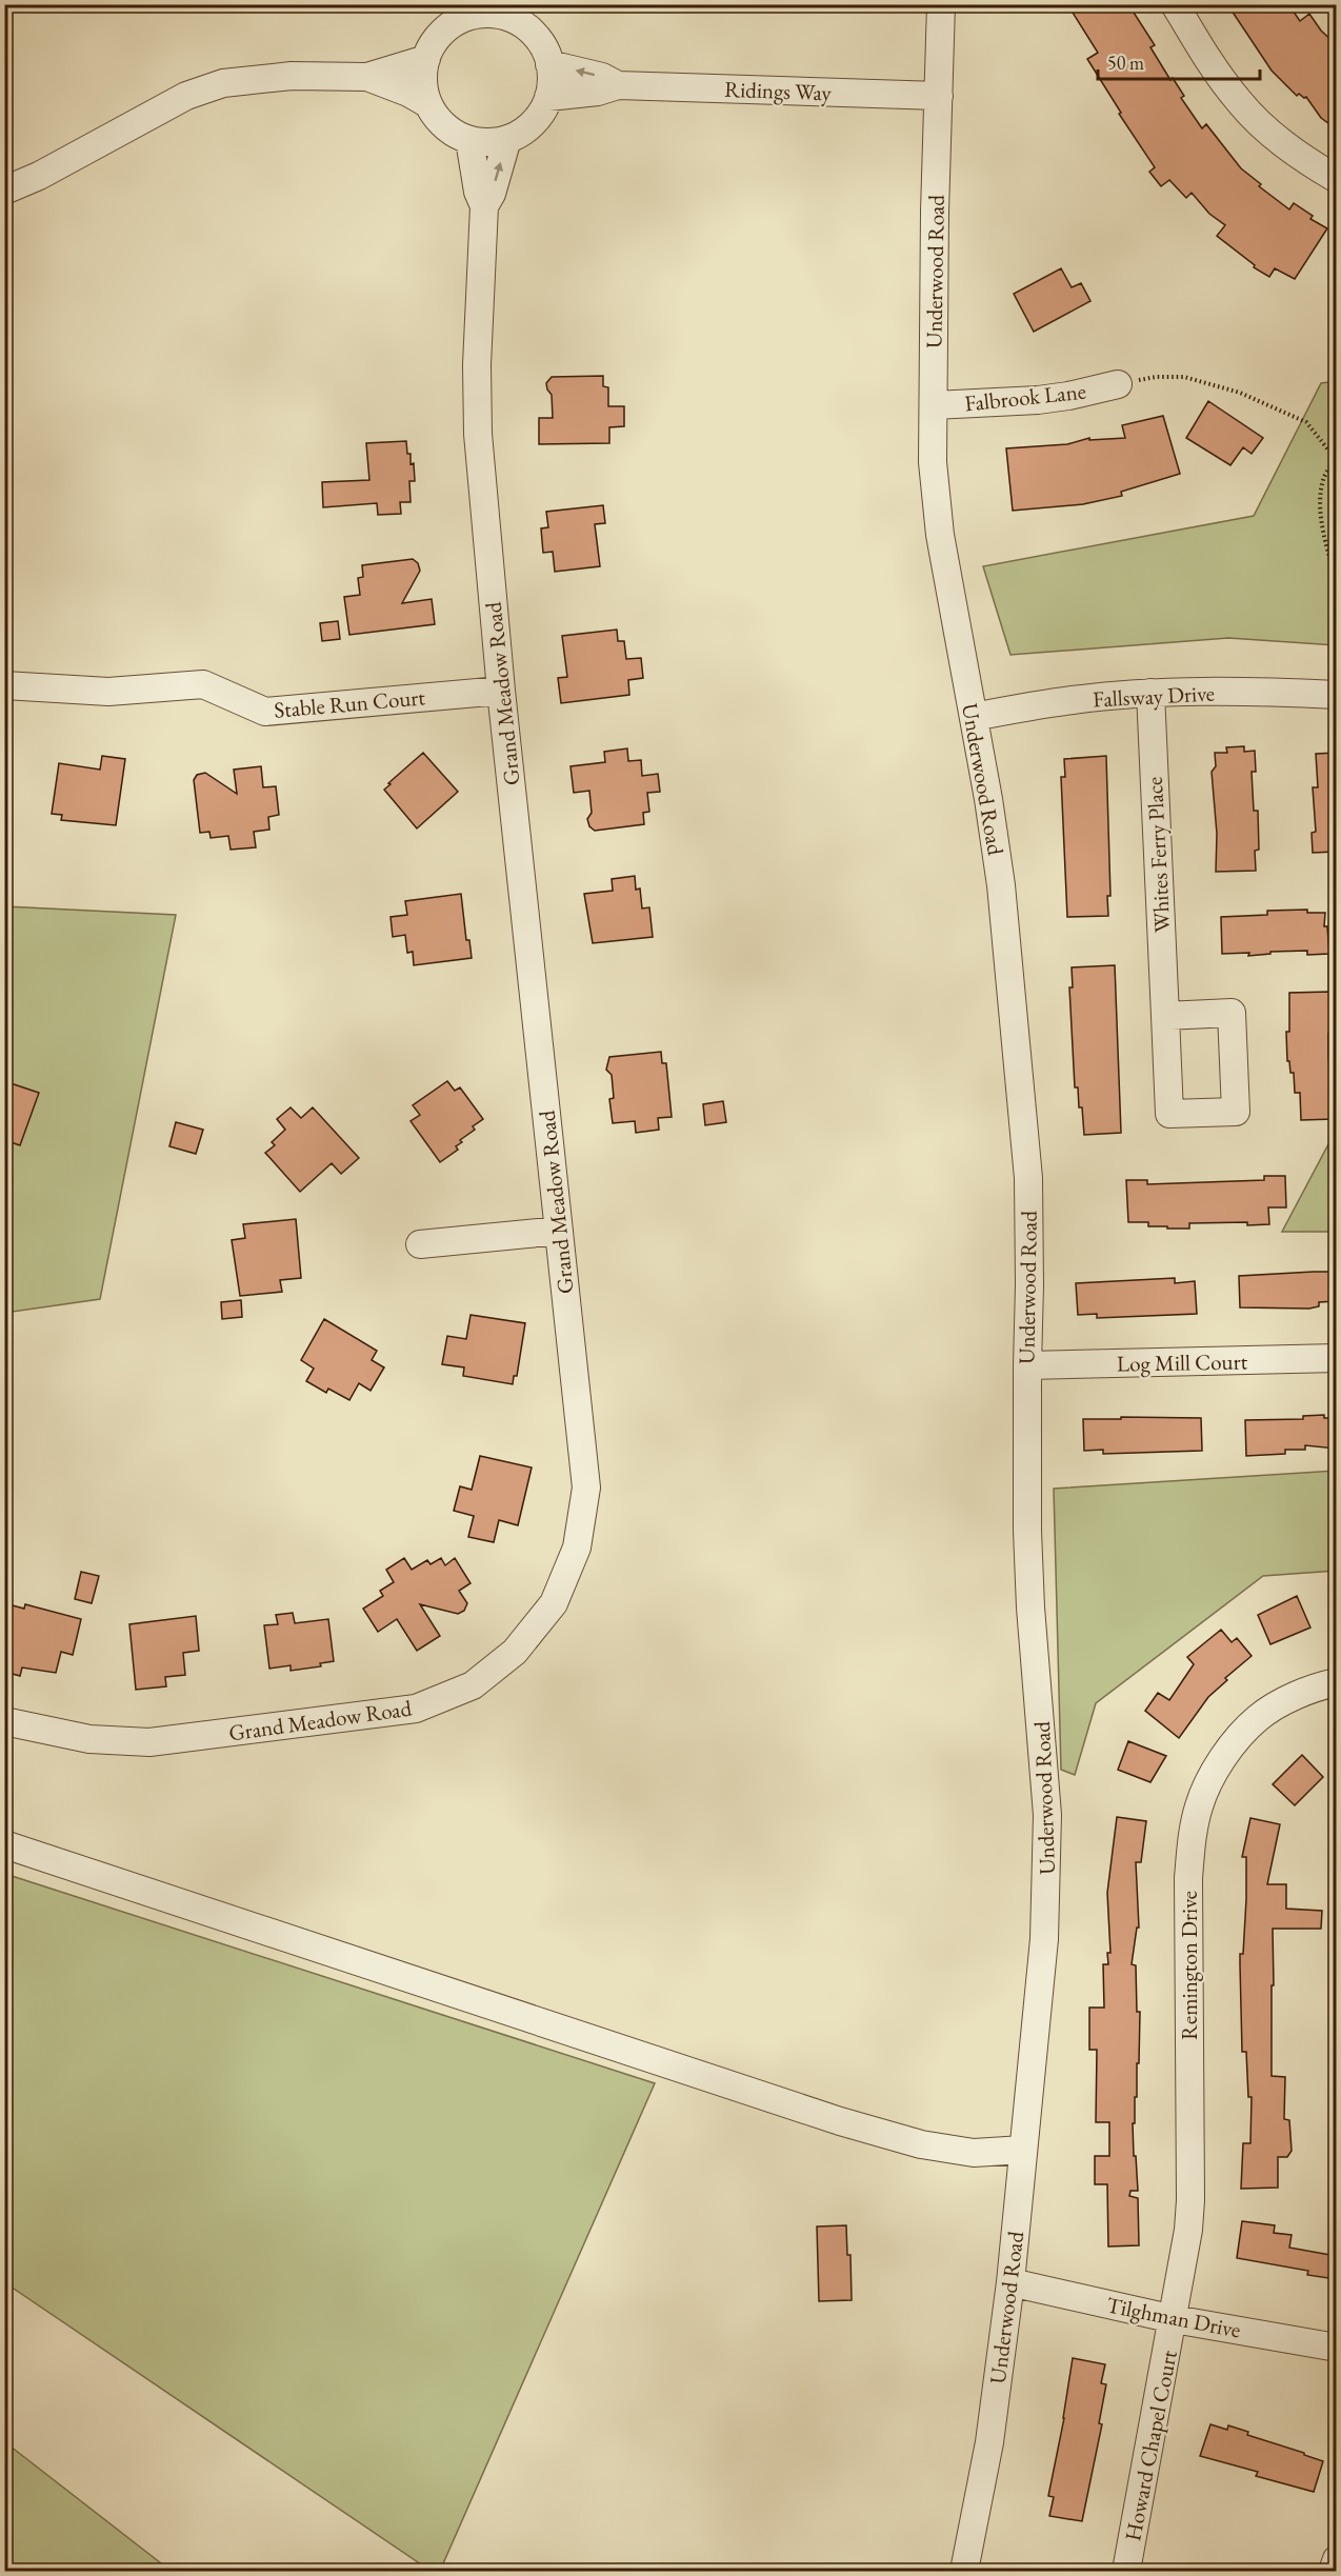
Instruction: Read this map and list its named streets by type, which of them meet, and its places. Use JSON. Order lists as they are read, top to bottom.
{
  "streets": {
    "street": [
      "Ridings Way",
      "Underwood Road",
      "Falbrook Lane",
      "Grand Meadow Road",
      "Fallsway Drive",
      "Stable Run Court",
      "Whites Ferry Place",
      "Log Mill Court",
      "Remington Drive",
      "Tilghman Drive",
      "Howard Chapel Court"
    ]
  },
  "crossings": [
    ["Ridings Way", "Underwood Road"],
    ["Ridings Way", "Grand Meadow Road"],
    ["Underwood Road", "Falbrook Lane"],
    ["Underwood Road", "Fallsway Drive"],
    ["Underwood Road", "Log Mill Court"],
    ["Underwood Road", "Tilghman Drive"],
    ["Grand Meadow Road", "Stable Run Court"],
    ["Fallsway Drive", "Whites Ferry Place"],
    ["Remington Drive", "Tilghman Drive"],
    ["Remington Drive", "Howard Chapel Court"],
    ["Tilghman Drive", "Howard Chapel Court"]
  ],
  "scale_bar": "50 m"
}
